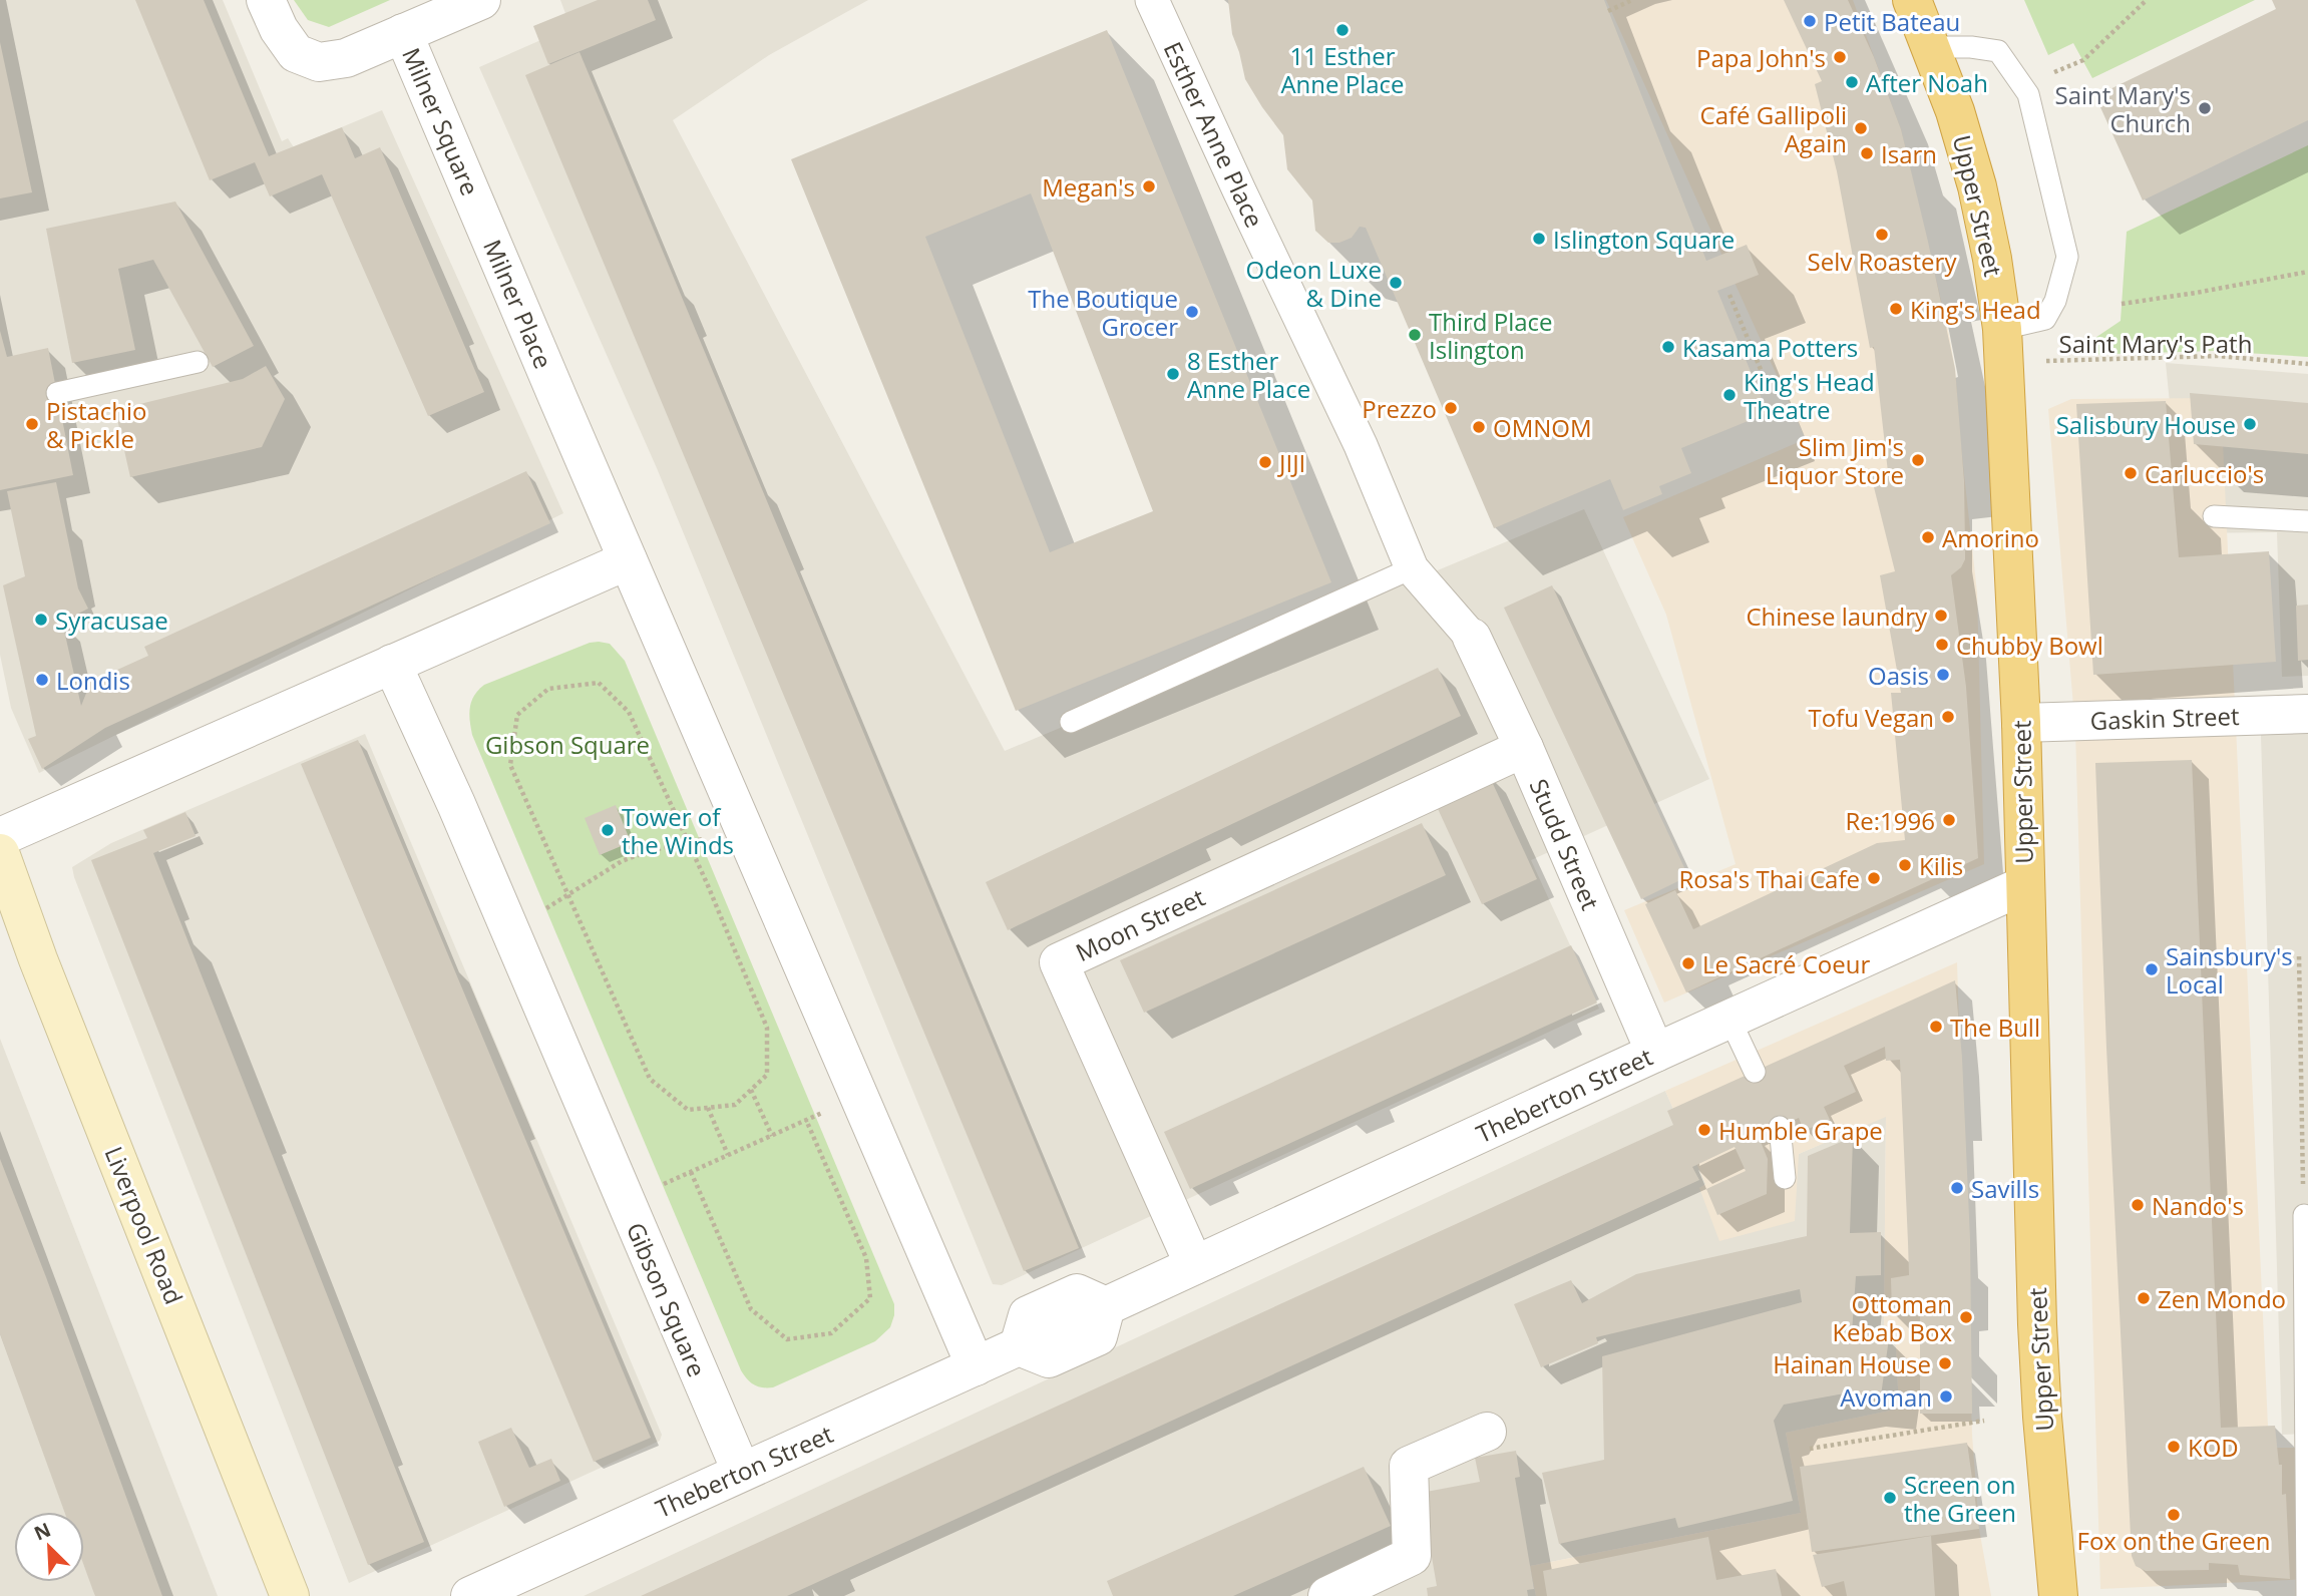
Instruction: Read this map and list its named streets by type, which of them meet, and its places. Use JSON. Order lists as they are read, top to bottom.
{
  "streets": {
    "highway": ["Upper Street"],
    "main road": ["Liverpool Road"],
    "street": [
      "Milner Square",
      "Esther Anne Place",
      "Milner Place",
      "Gaskin Street",
      "Studd Street",
      "Moon Street",
      "Theberton Street",
      "Gibson Square"
    ],
    "path": ["Saint Mary's Path"]
  },
  "crossings": [
    ["Milner Square", "Milner Place"],
    ["Esther Anne Place", "Studd Street"],
    ["Upper Street", "Saint Mary's Path"],
    ["Upper Street", "Gaskin Street"],
    ["Upper Street", "Theberton Street"],
    ["Studd Street", "Moon Street"],
    ["Studd Street", "Theberton Street"],
    ["Moon Street", "Theberton Street"],
    ["Theberton Street", "Gibson Square"]
  ],
  "parks": ["Gibson Square"],
  "places": [
    "Petit Bateau",
    "11 Esther Anne Place",
    "Papa John's",
    "After Noah",
    "Saint Mary's Church",
    "Café Gallipoli Again",
    "Isarn",
    "Megan's",
    "Selv Roastery",
    "Islington Square",
    "Odeon Luxe & Dine",
    "King's Head",
    "The Boutique Grocer",
    "Third Place Islington",
    "Kasama Potters",
    "8 Esther Anne Place",
    "King's Head Theatre",
    "Prezzo",
    "Pistachio & Pickle",
    "Salisbury House",
    "OMNOM",
    "Slim Jim's Liquor Store",
    "JIJI",
    "Carluccio's",
    "Amorino",
    "Chinese laundry",
    "Syracusae",
    "Chubby Bowl",
    "Oasis",
    "Londis",
    "Tofu Vegan",
    "Re:1996",
    "Tower of the Winds",
    "Kilis",
    "Rosa's Thai Cafe",
    "Le Sacré Coeur",
    "Sainsbury's Local",
    "The Bull",
    "Humble Grape",
    "Savills",
    "Nando's",
    "Zen Mondo",
    "Ottoman Kebab Box",
    "Hainan House",
    "Avoman",
    "KOD",
    "Screen on the Green",
    "Fox on the Green"
  ],
  "north": "top left"
}
